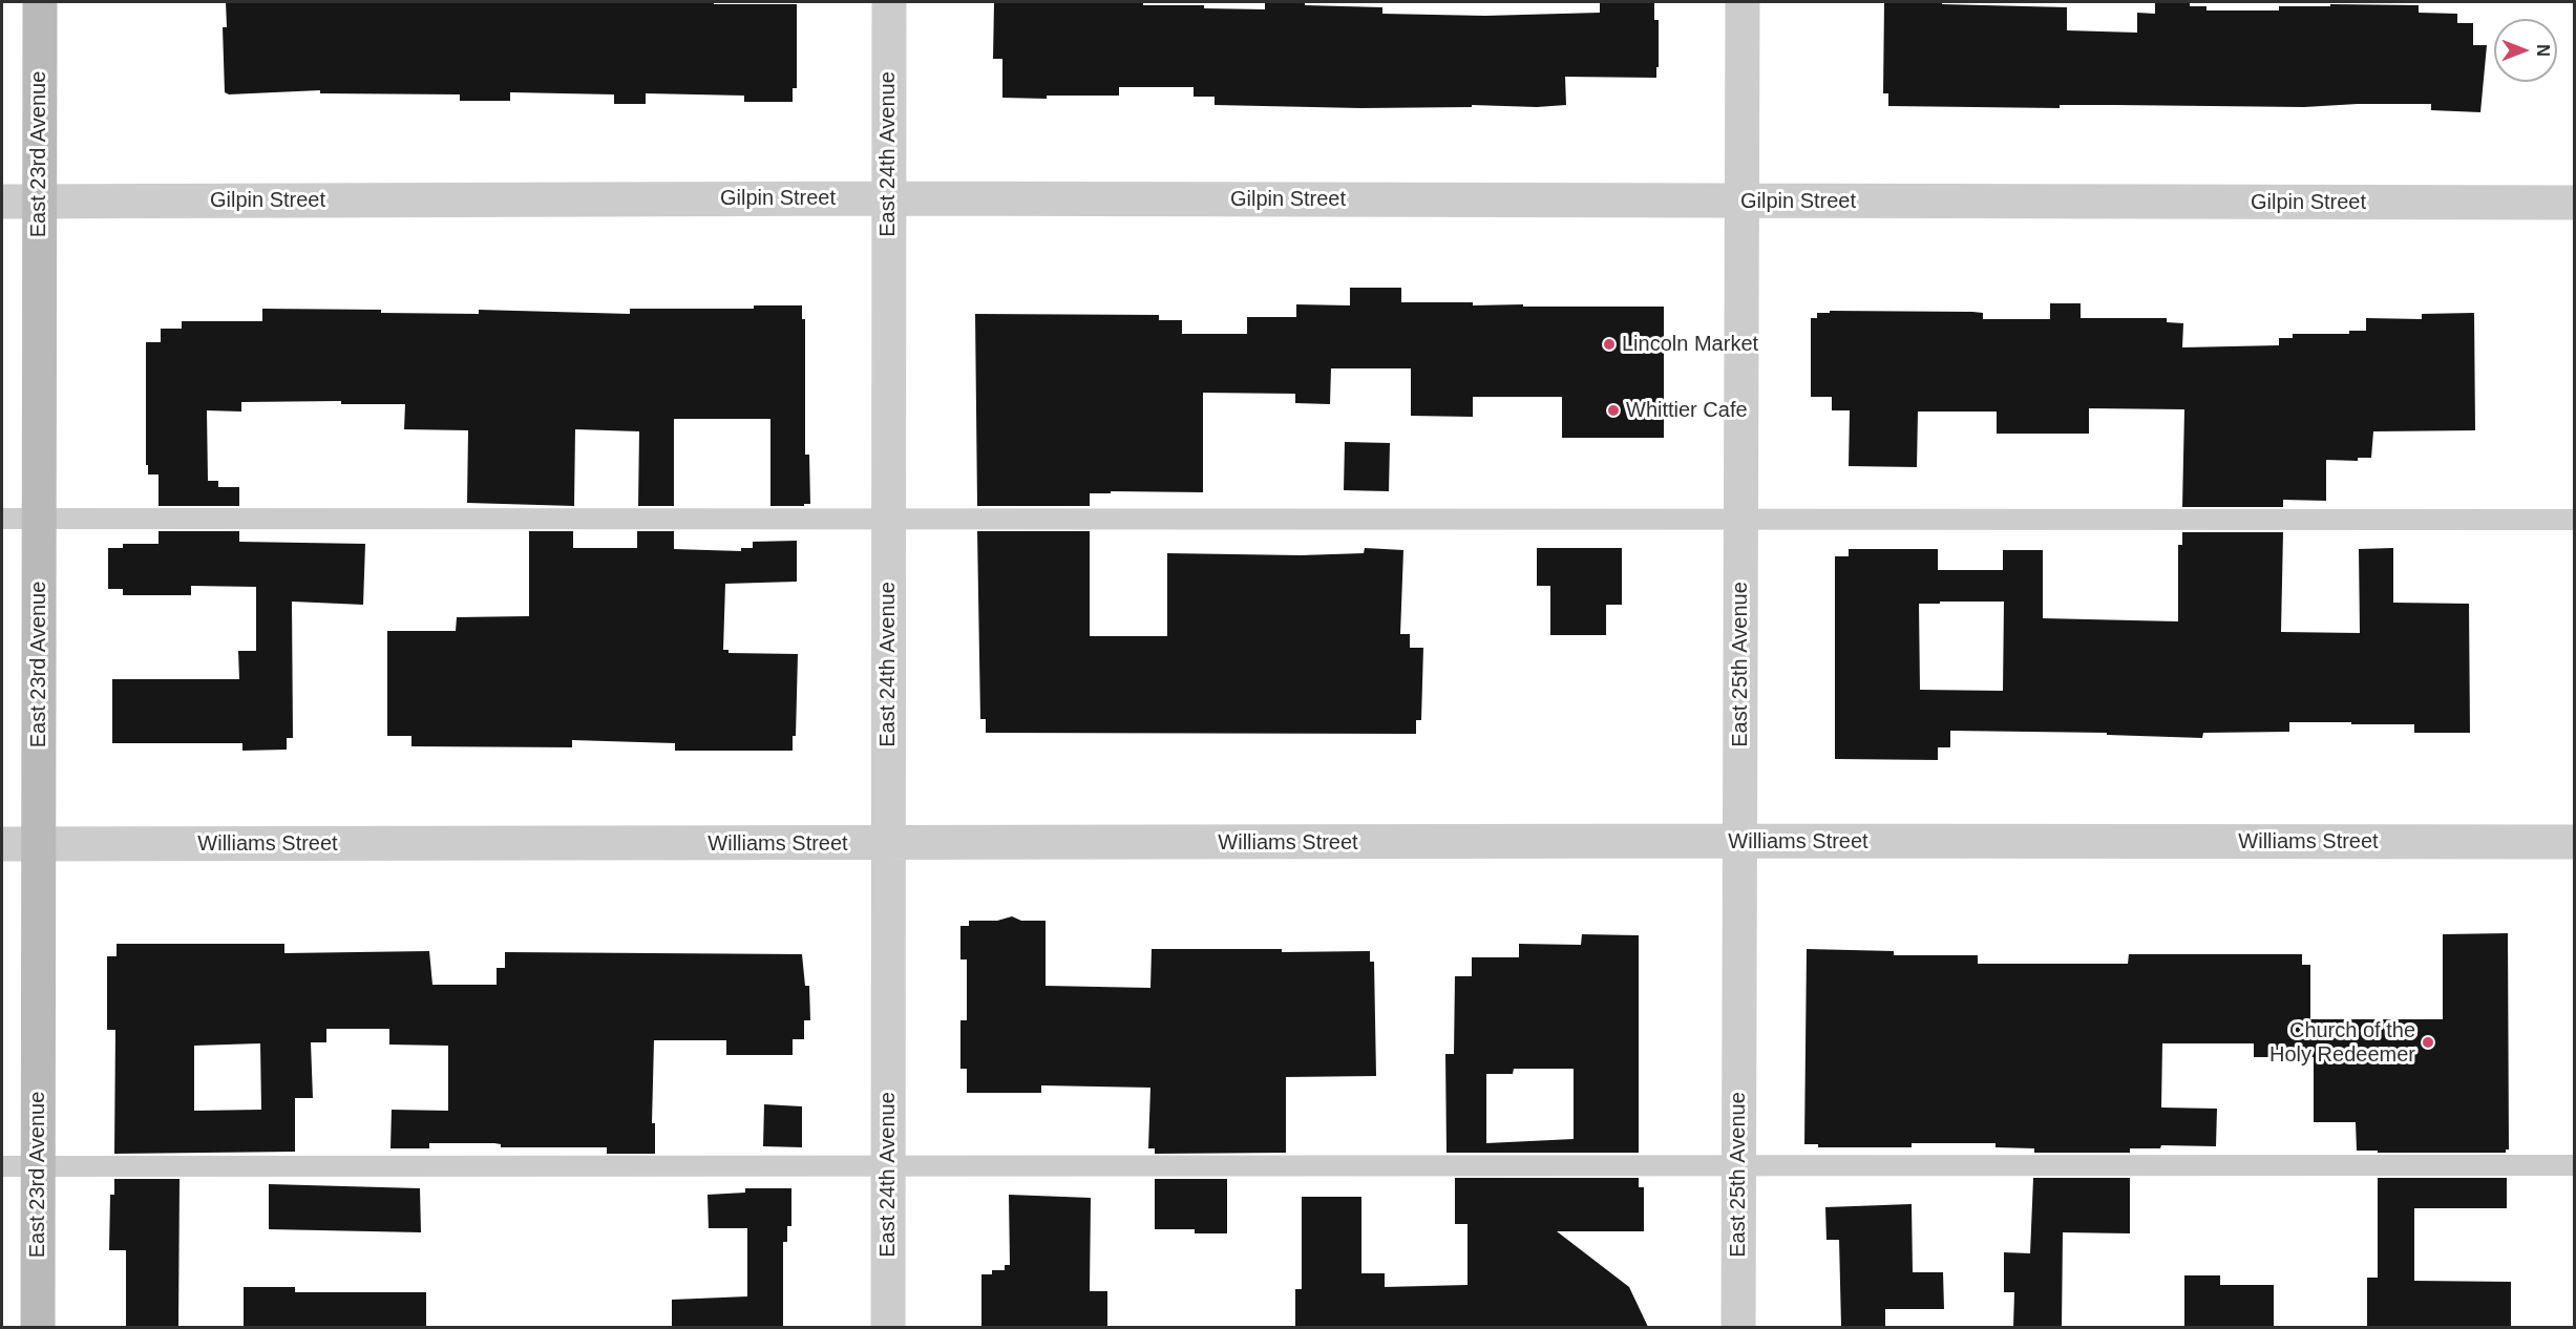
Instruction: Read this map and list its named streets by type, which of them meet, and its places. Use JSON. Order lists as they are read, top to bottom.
{
  "streets": {
    "street": [
      "East 23rd Avenue",
      "East 24th Avenue",
      "Gilpin Street",
      "East 25th Avenue",
      "Williams Street"
    ]
  },
  "crossings": [
    ["East 23rd Avenue", "Gilpin Street"],
    ["East 23rd Avenue", "Williams Street"],
    ["East 24th Avenue", "Gilpin Street"],
    ["East 24th Avenue", "Williams Street"],
    ["Gilpin Street", "East 25th Avenue"],
    ["East 25th Avenue", "Williams Street"]
  ],
  "places": ["Lincoln Market", "Whittier Cafe", "Church of the Holy Redeemer"],
  "north": "right"
}
